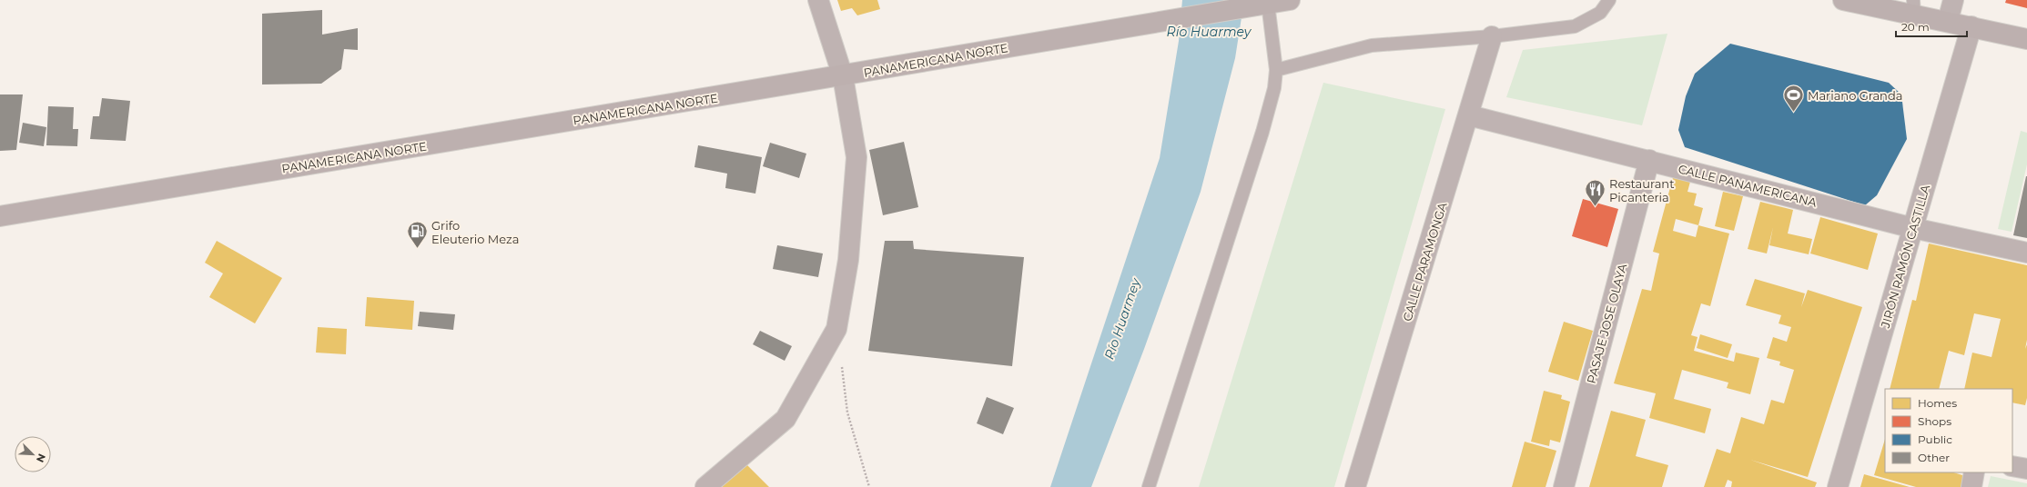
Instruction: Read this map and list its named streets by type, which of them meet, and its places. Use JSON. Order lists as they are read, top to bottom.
{
  "streets": {
    "highway": ["PANAMERICANA NORTE"],
    "street": [
      "CALLE PANAMERICANA",
      "JIRÓN RAMÓN CASTILLA",
      "CALLE PARAMONGA",
      "PASAJE JOSE OLAYA"
    ]
  },
  "crossings": [
    ["CALLE PANAMERICANA", "JIRÓN RAMÓN CASTILLA"],
    ["CALLE PANAMERICANA", "CALLE PARAMONGA"],
    ["CALLE PANAMERICANA", "PASAJE JOSE OLAYA"]
  ],
  "water": ["Río Huarmey"],
  "places": {
    "sports": ["Mariano Granda"],
    "restaurant": ["Restaurant Picanteria"],
    "fuel station": ["Grifo Eleuterio Meza"]
  },
  "legend": [
    "Homes",
    "Shops",
    "Public",
    "Other"
  ],
  "scale_bar": "20 m",
  "north": "bottom right"
}
